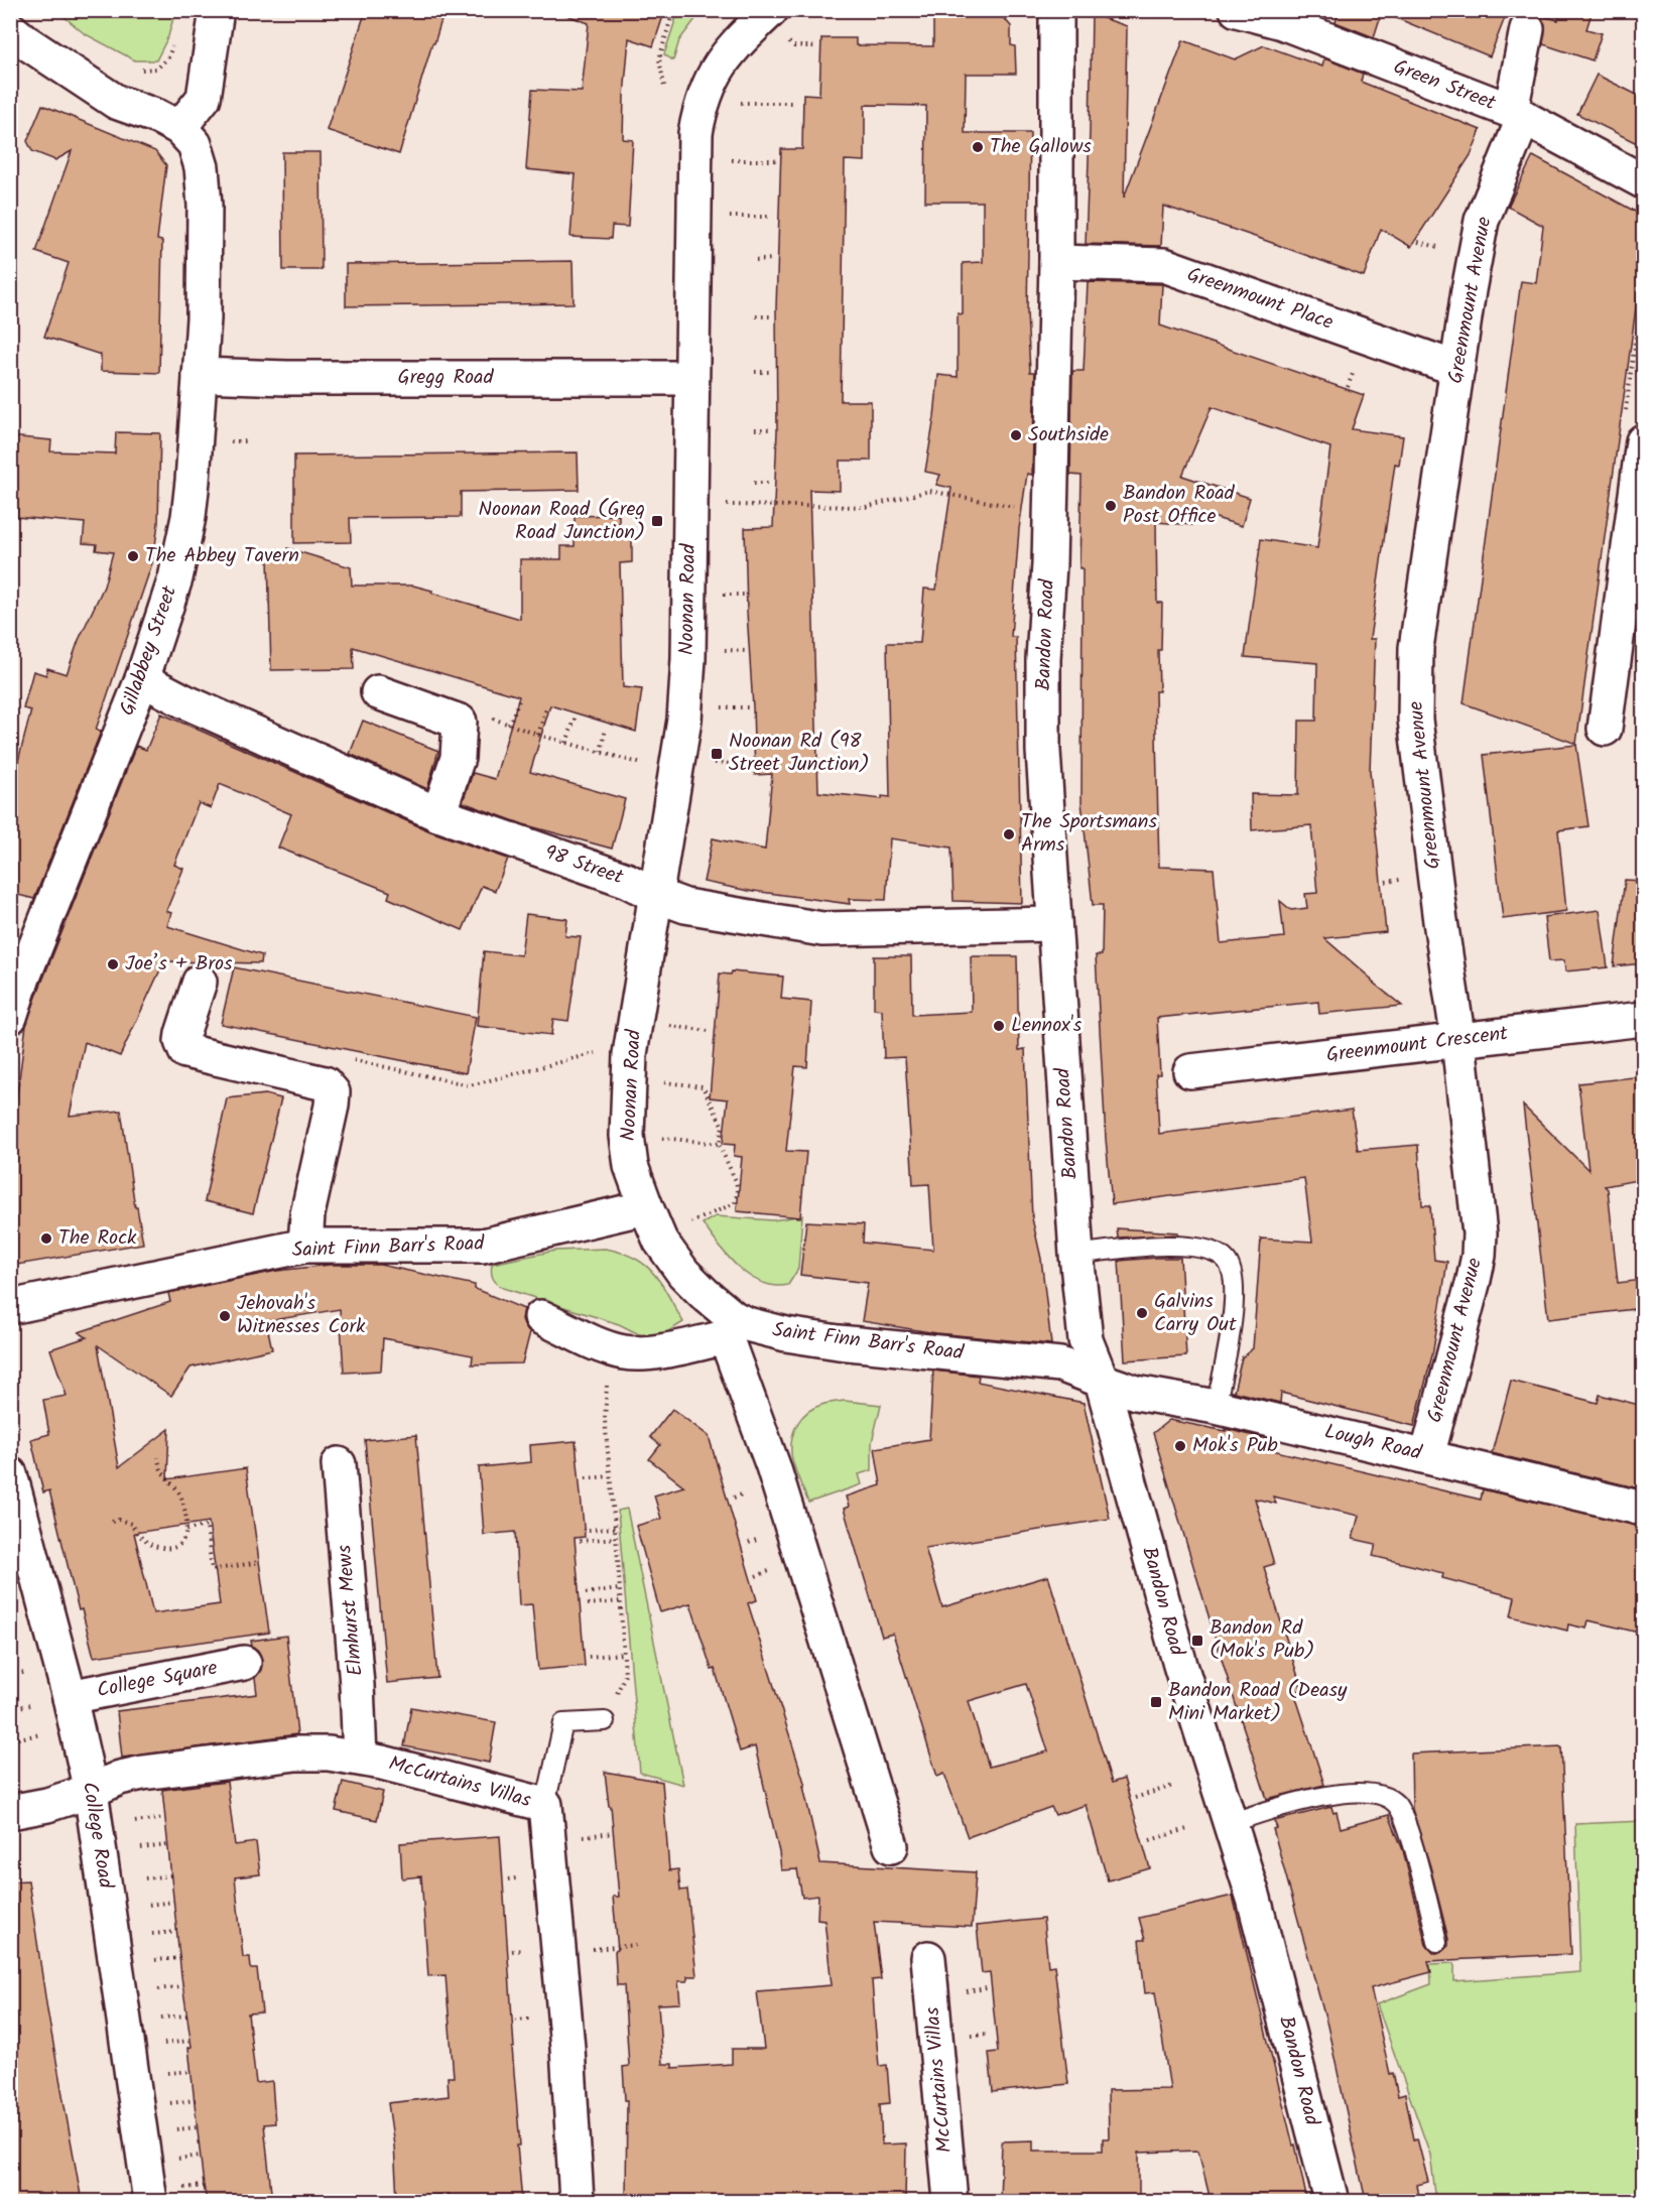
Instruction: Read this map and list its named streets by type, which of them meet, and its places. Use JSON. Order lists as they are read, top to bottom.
{
  "streets": {
    "street": [
      "Green Street",
      "Greenmount Place",
      "Greenmount Avenue",
      "Gregg Road",
      "Noonan Road",
      "Bandon Road",
      "Gillabbey Street",
      "98 Street",
      "Greenmount Crescent",
      "Saint Finn Barr's Road",
      "Lough Road",
      "Elmhurst Mews",
      "College Square",
      "McCurtains Villas",
      "College Road"
    ]
  },
  "crossings": [
    ["Green Street", "Greenmount Avenue"],
    ["Greenmount Place", "Greenmount Avenue"],
    ["Greenmount Place", "Bandon Road"],
    ["Greenmount Avenue", "Greenmount Crescent"],
    ["Greenmount Avenue", "Lough Road"],
    ["Gregg Road", "Noonan Road"],
    ["Gregg Road", "Gillabbey Street"],
    ["Noonan Road", "98 Street"],
    ["Noonan Road", "Saint Finn Barr's Road"],
    ["Bandon Road", "98 Street"],
    ["Bandon Road", "Saint Finn Barr's Road"],
    ["Bandon Road", "Lough Road"],
    ["Gillabbey Street", "98 Street"],
    ["Saint Finn Barr's Road", "Lough Road"],
    ["Elmhurst Mews", "McCurtains Villas"],
    ["College Square", "College Road"],
    ["McCurtains Villas", "College Road"]
  ],
  "places": {
    "other": [
      "The Gallows",
      "Southside",
      "Bandon Road Post Office",
      "The Abbey Tavern",
      "The Sportsmans Arms",
      "Joe’s + Bros",
      "Lennox's",
      "The Rock",
      "Galvins Carry Out",
      "Jehovah's Witnesses Cork",
      "Mok's Pub"
    ],
    "transit": [
      "Noonan Road (Greg Road Junction)",
      "Noonan Rd (98 Street Junction)",
      "Bandon Rd (Mok's Pub)",
      "Bandon Road (Deasy Mini Market)"
    ]
  }
}
